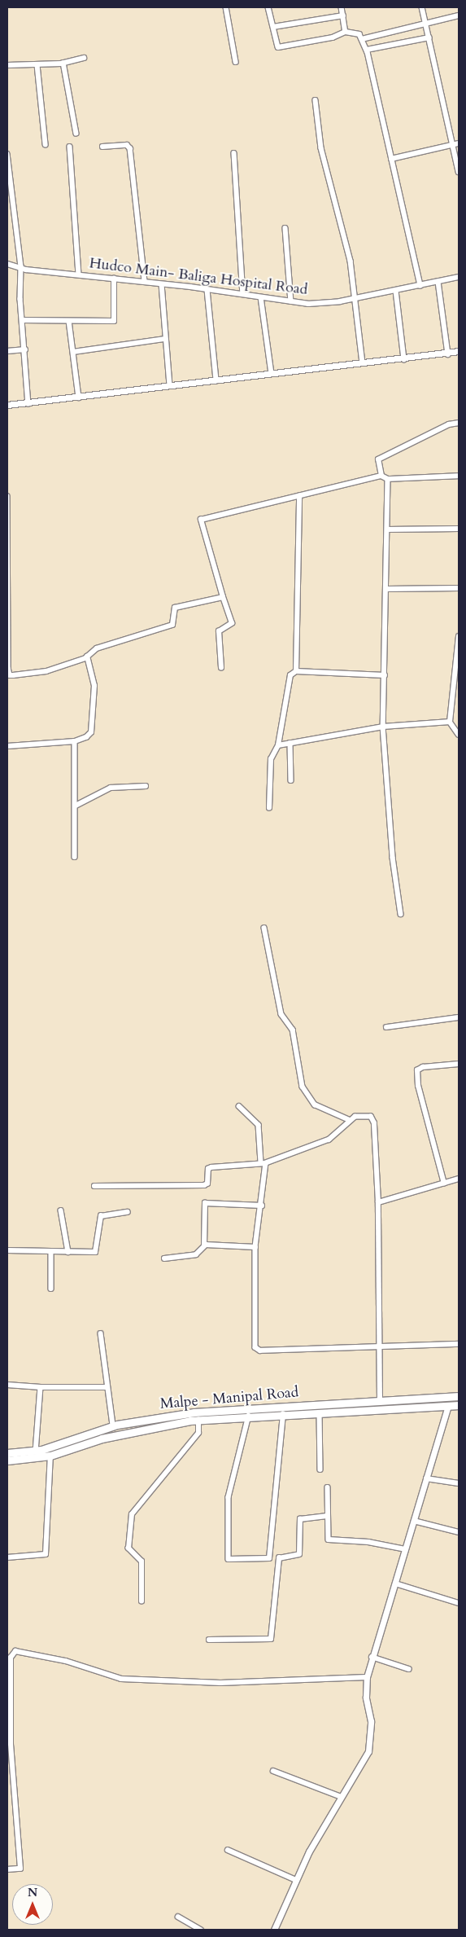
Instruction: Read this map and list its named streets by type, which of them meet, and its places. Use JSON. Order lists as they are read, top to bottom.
{
  "streets": {
    "highway": ["Malpe - Manipal Road"],
    "street": ["Hudco Main- Baliga Hospital Road"]
  },
  "north": "top"
}
